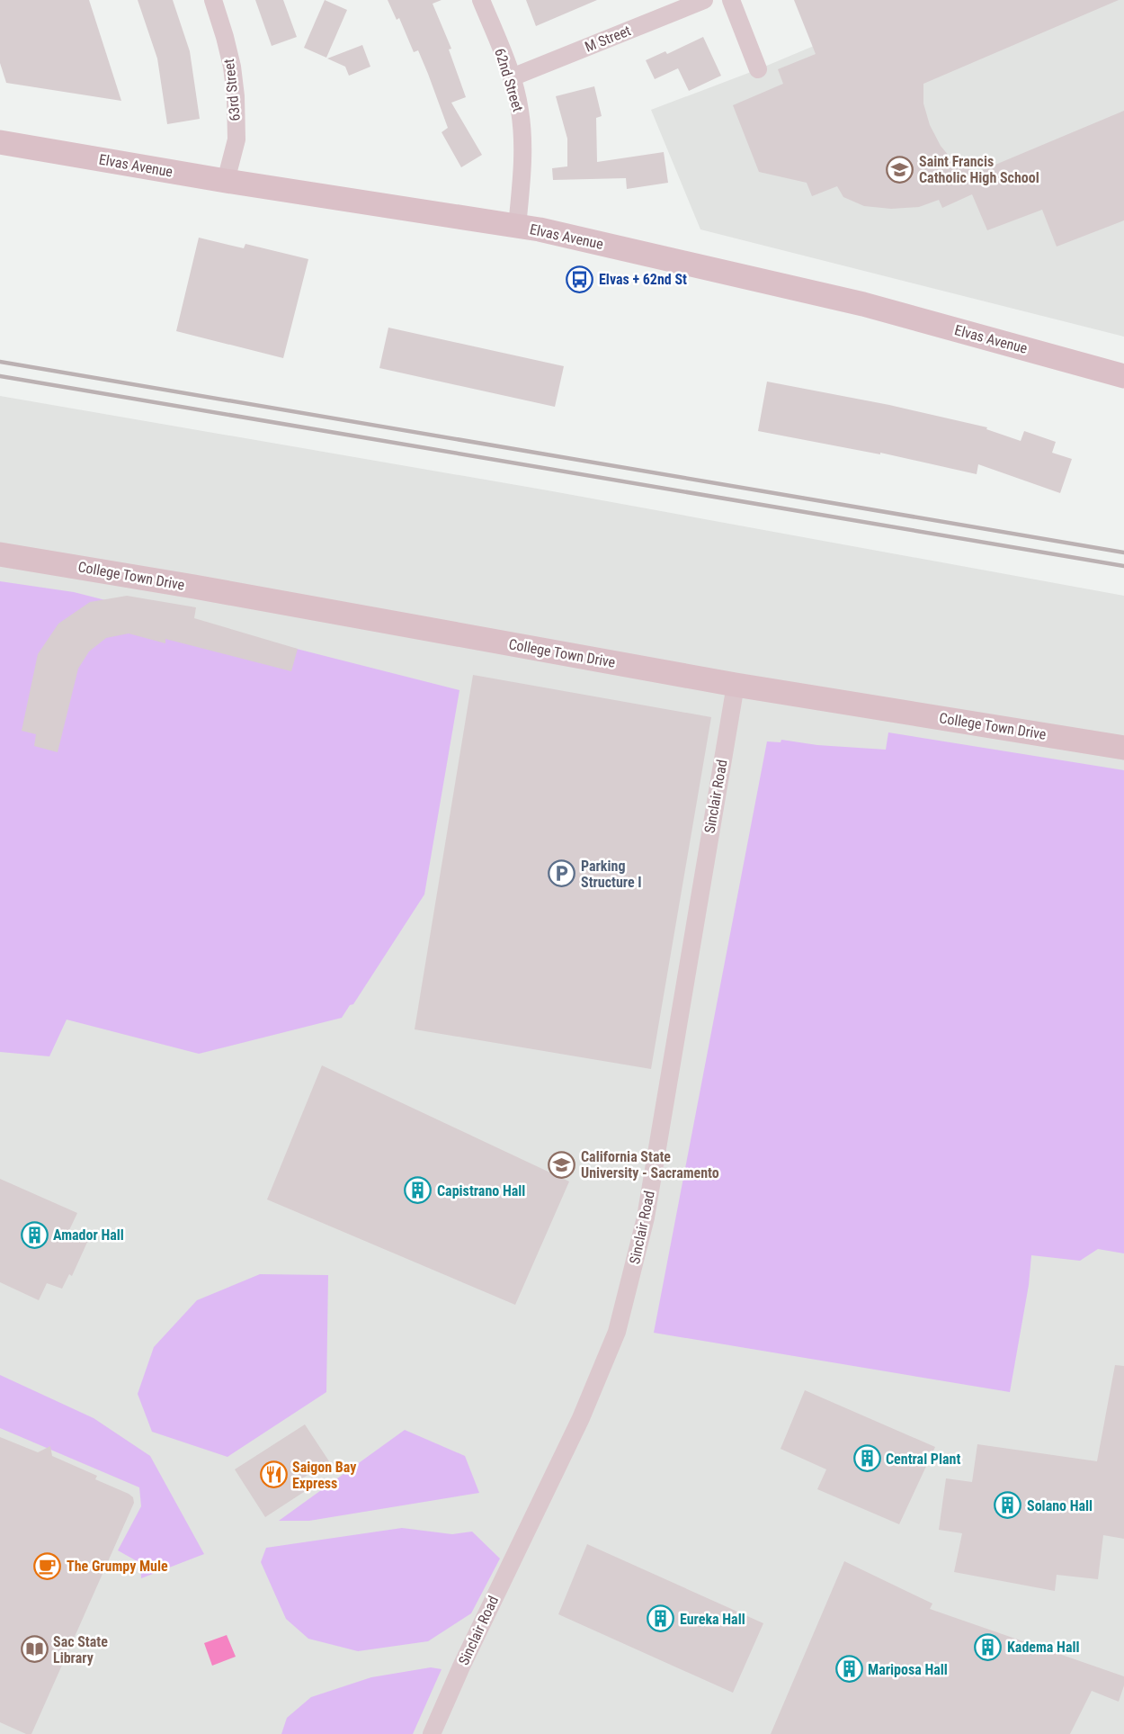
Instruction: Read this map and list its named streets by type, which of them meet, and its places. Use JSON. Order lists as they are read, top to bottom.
{
  "streets": {
    "main road": ["Elvas Avenue", "College Town Drive"],
    "street": [
      "M Street",
      "62nd Street",
      "63rd Street",
      "Sinclair Road"
    ]
  },
  "crossings": [
    ["M Street", "62nd Street"],
    ["62nd Street", "Elvas Avenue"],
    ["63rd Street", "Elvas Avenue"],
    ["College Town Drive", "Sinclair Road"]
  ],
  "places": {
    "school or university": ["Saint Francis Catholic High School", "California State University - Sacramento"],
    "bus stop": ["Elvas + 62nd St"],
    "parking": ["Parking Structure I"],
    "building": [
      "Capistrano Hall",
      "Amador Hall",
      "Central Plant",
      "Solano Hall",
      "Eureka Hall",
      "Kadema Hall",
      "Mariposa Hall"
    ],
    "restaurant": ["Saigon Bay Express"],
    "cafe": ["The Grumpy Mule"],
    "library": ["Sac State Library"]
  }
}
